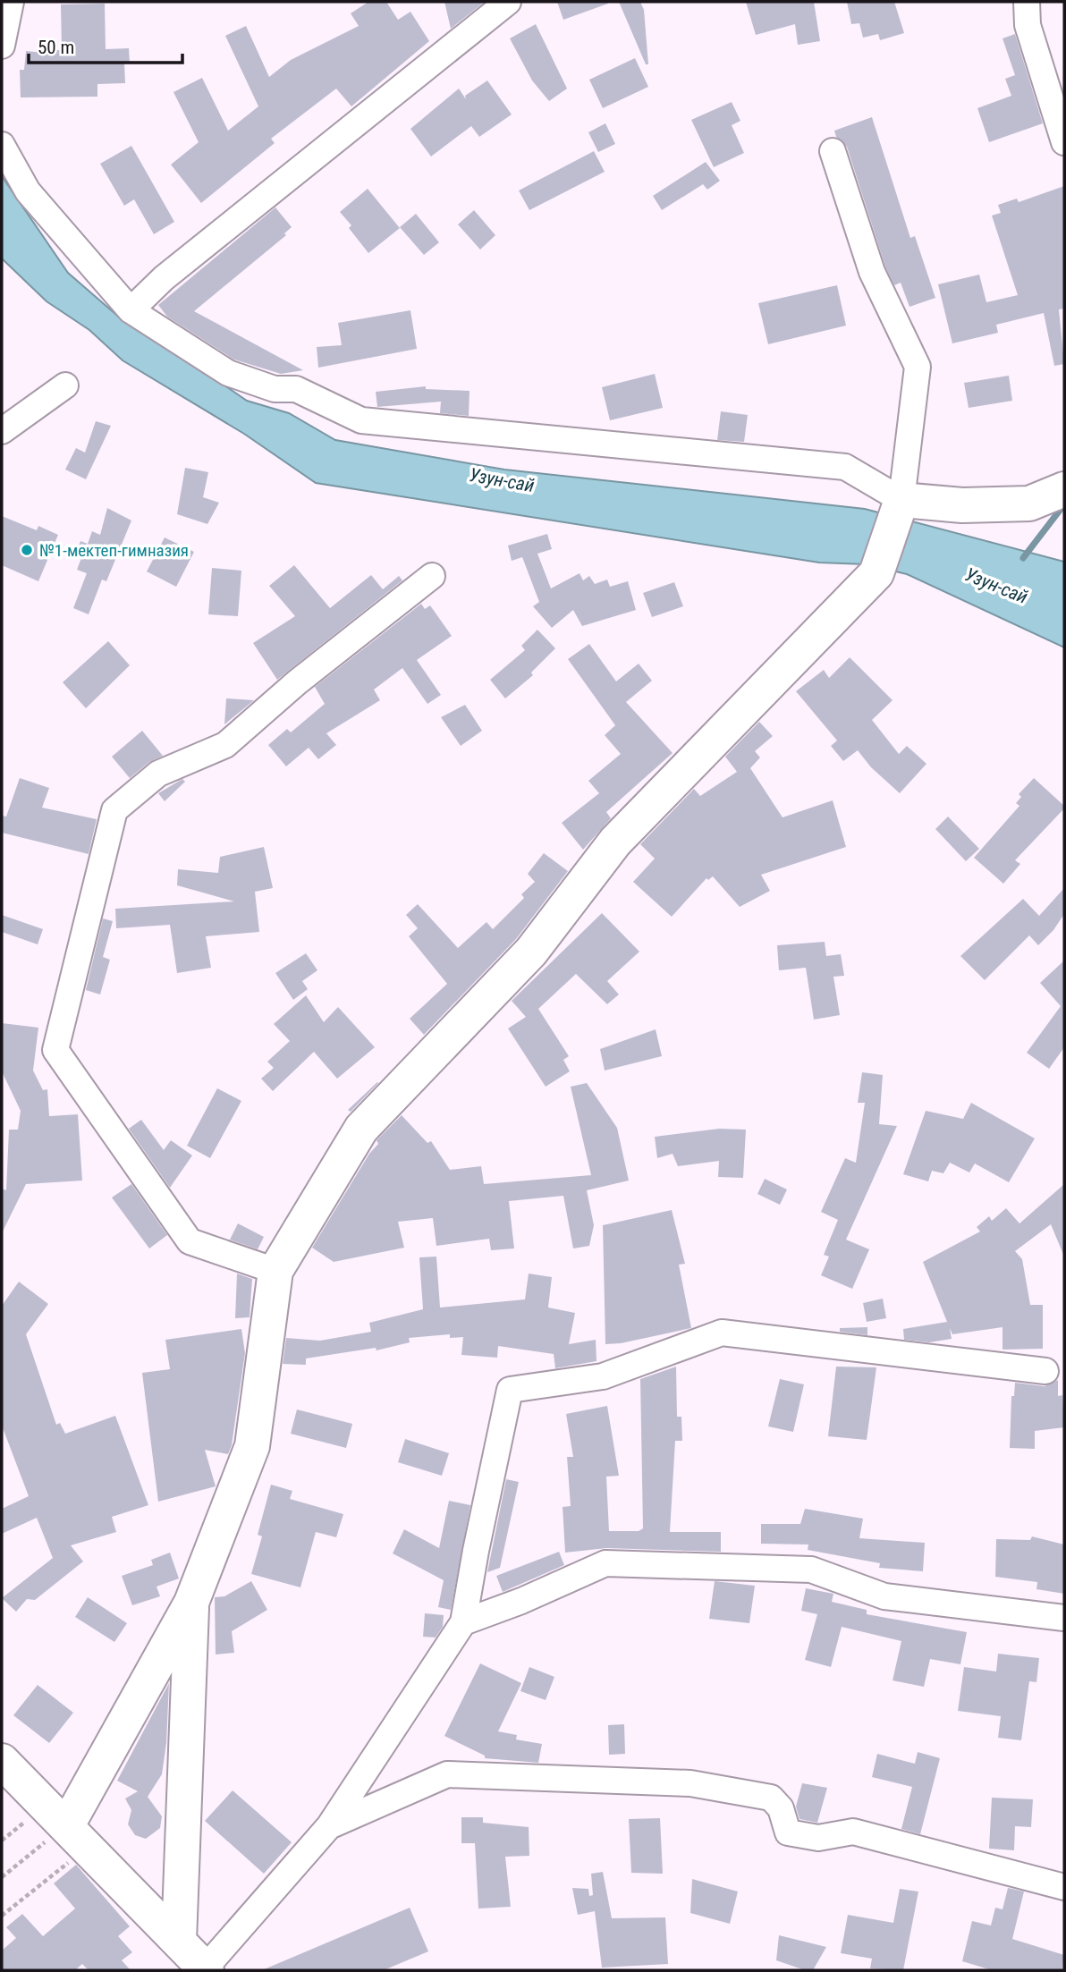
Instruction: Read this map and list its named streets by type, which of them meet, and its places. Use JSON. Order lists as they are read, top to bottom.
{
  "water": ["Узун-сай"],
  "places": ["№1-мектеп-гимназия"],
  "scale_bar": "50 m"
}
